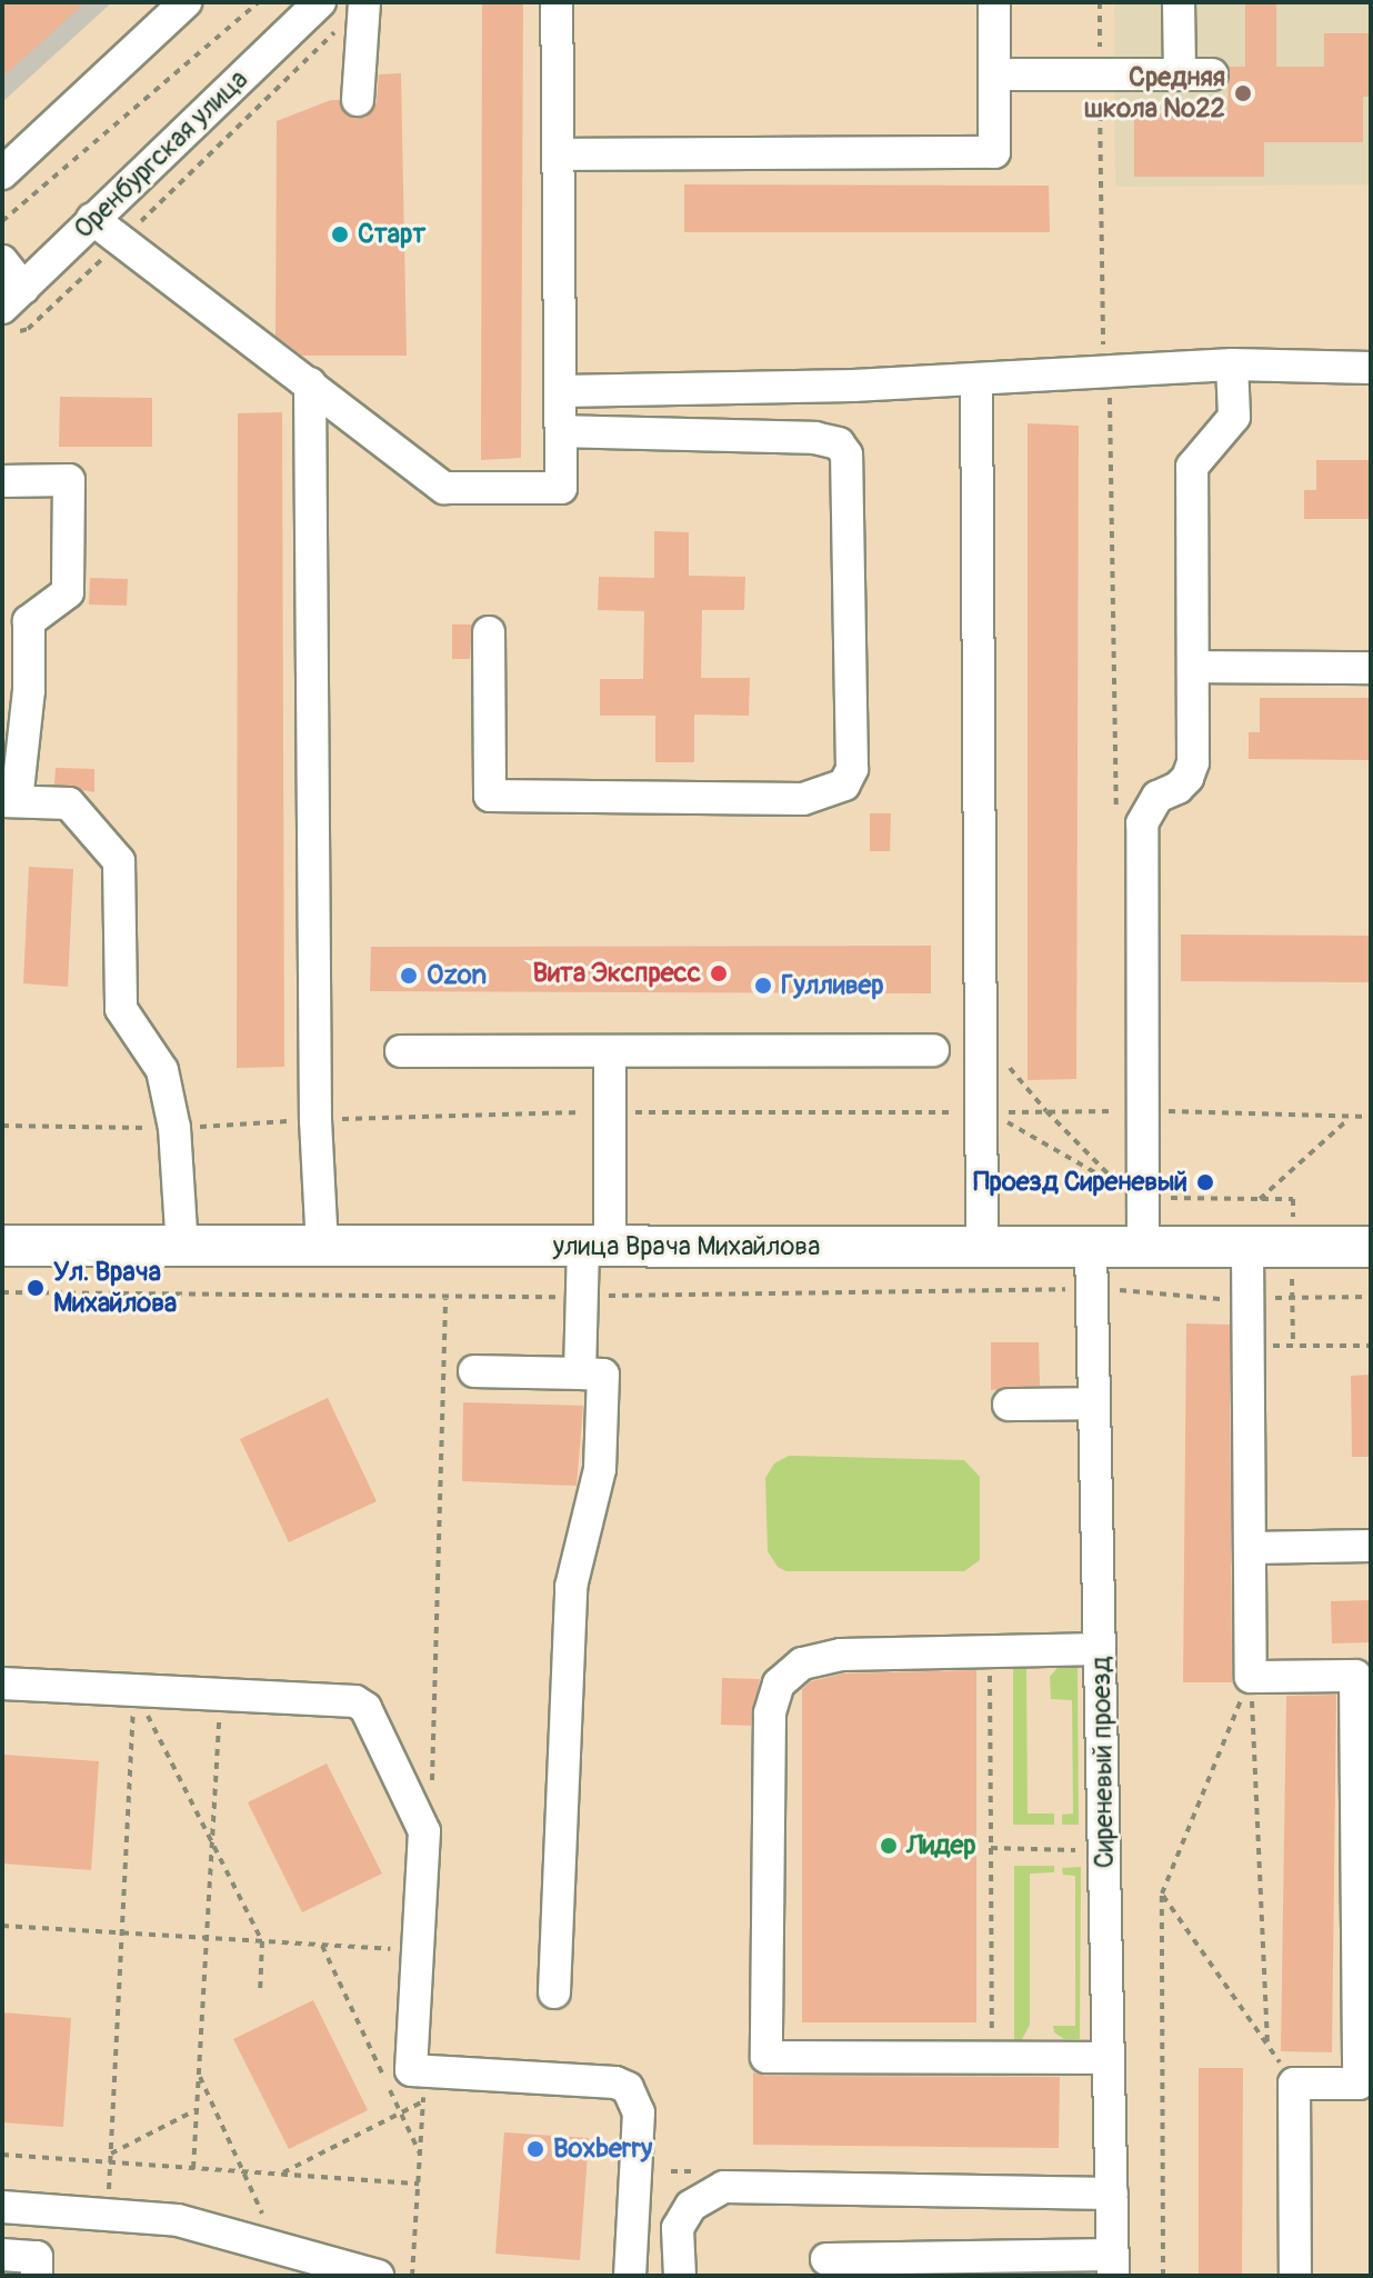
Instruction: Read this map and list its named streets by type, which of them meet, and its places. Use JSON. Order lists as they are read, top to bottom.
{
  "streets": {
    "main road": ["улица Врача Михайлова"],
    "street": ["Оренбургская улица", "Сиреневый проезд"]
  },
  "crossings": [
    ["улица Врача Михайлова", "Сиреневый проезд"]
  ],
  "places": [
    "Средняя школа №22",
    "Старт",
    "Вита Экспресс",
    "Ozon",
    "Гулливер",
    "Проезд Сиреневый",
    "Ул. Врача Михайлова",
    "Лидер",
    "Boxberry"
  ]
}
